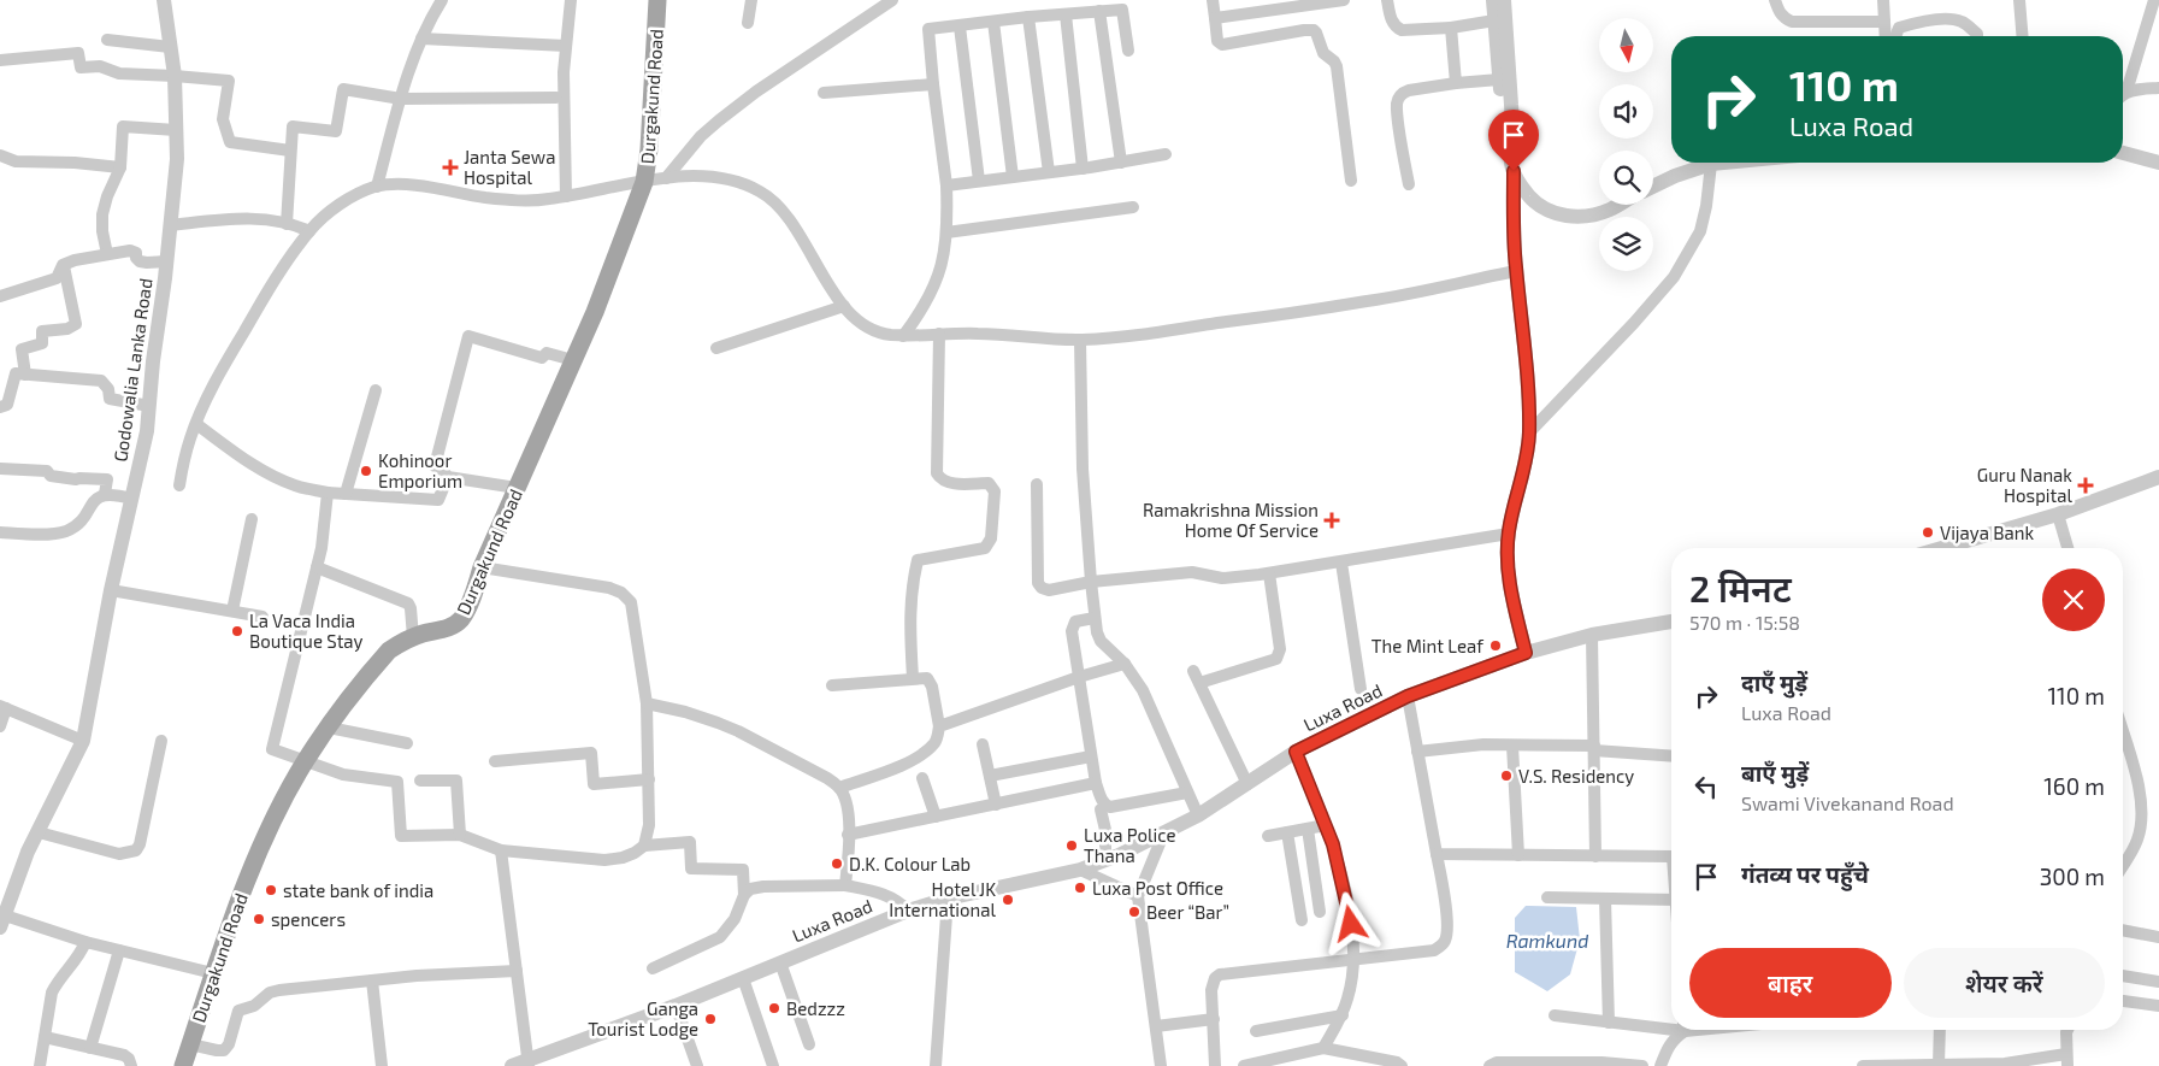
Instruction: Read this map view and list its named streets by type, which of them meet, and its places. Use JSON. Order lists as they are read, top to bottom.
{
  "streets": {
    "main road": ["Durgakund Road"],
    "street": ["Godowalia Lanka Road", "Luxa Road"]
  },
  "water": ["Ramkund"],
  "places": {
    "health": ["Janta Sewa Hospital", "Guru Nanak Hospital", "Ramakrishna Mission Home Of Service"],
    "other": [
      "Kohinoor Emporium",
      "Vijaya Bank",
      "La Vaca India Boutique Stay",
      "The Mint Leaf",
      "V.S. Residency",
      "Luxa Police Thana",
      "D.K. Colour Lab",
      "Luxa Post Office",
      "state bank of india",
      "Hotel JK International",
      "Beer “Bar”",
      "spencers",
      "Bedzzz",
      "Ganga Tourist Lodge"
    ]
  },
  "north": "bottom",
  "page": {
    "turn": ["110 m", "Luxa Road"],
    "heading": ["2 मिनट", "570 m · 15:58"],
    "list": [
      {
        "name": "दाएँ मुड़ें",
        "note": "Luxa Road",
        "value": "110 m"
      },
      {
        "name": "बाएँ मुड़ें",
        "note": "Swami Vivekanand Road",
        "value": "160 m"
      },
      {
        "name": "गंतव्य पर पहुँचे",
        "value": "300 m"
      }
    ],
    "buttons": ["बाहर", "शेयर करें"]
  }
}
